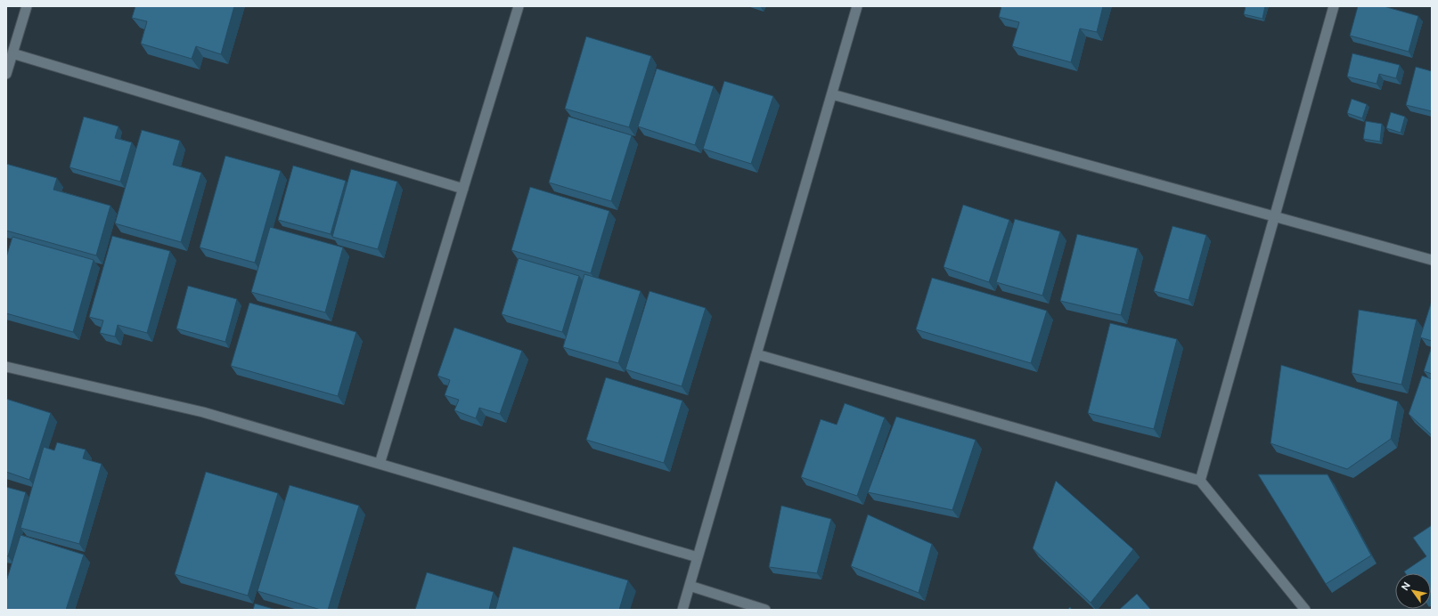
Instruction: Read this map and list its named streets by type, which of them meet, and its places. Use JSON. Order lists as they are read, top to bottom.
{
  "north": "top left"
}
